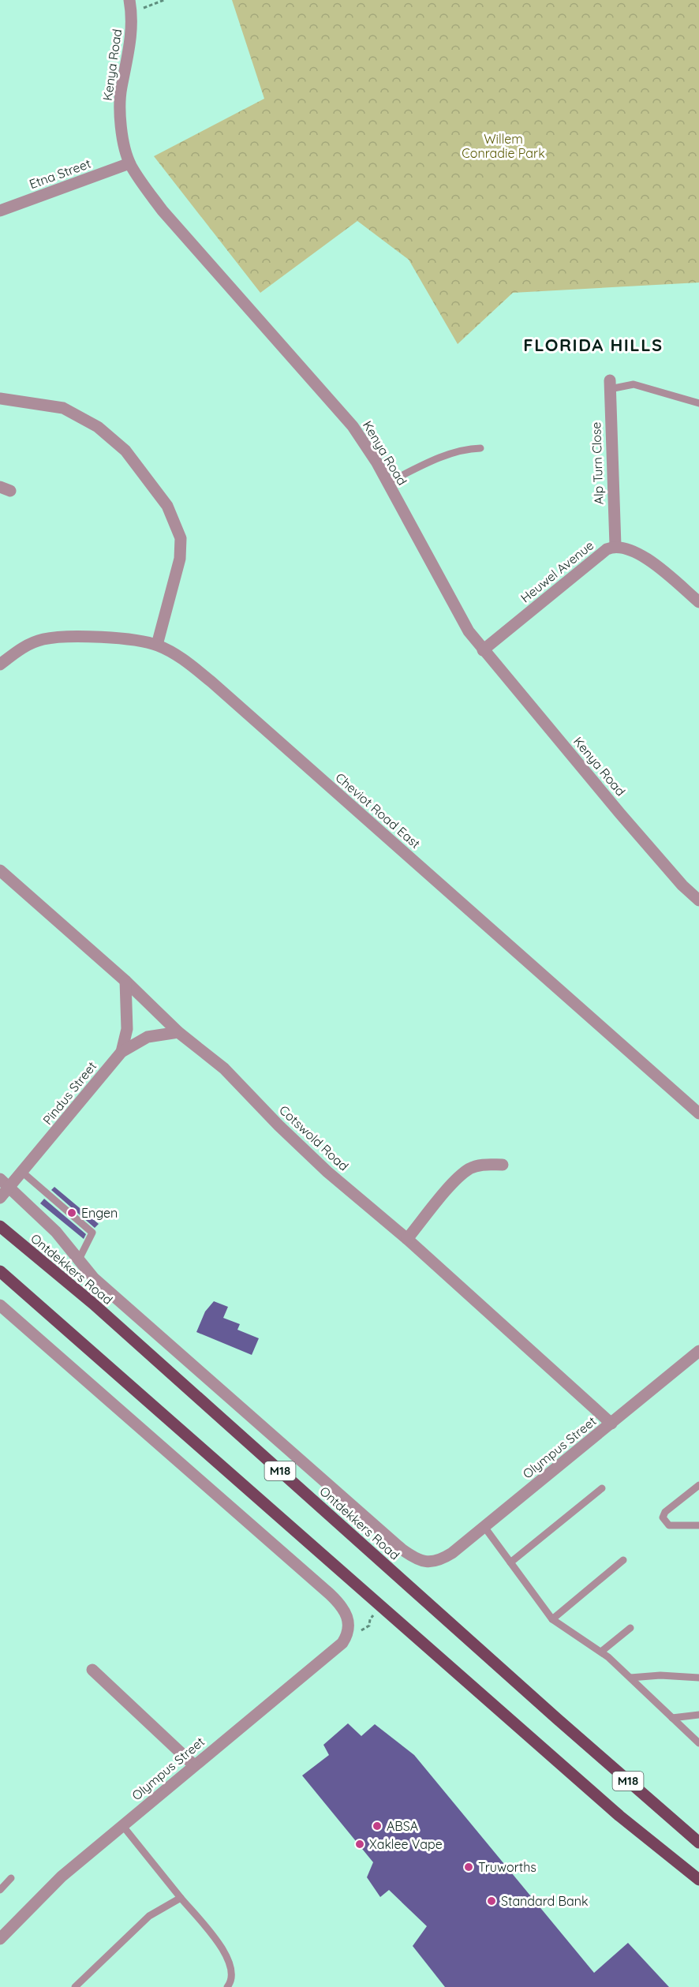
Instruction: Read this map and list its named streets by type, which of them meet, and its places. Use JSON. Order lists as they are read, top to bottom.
{
  "streets": {
    "main road": ["Ontdekkers Road", "M18"],
    "street": [
      "Kenya Road",
      "Etna Street",
      "Alp Turn Close",
      "Heuwel Avenue",
      "Cheviot Road East",
      "Pindus Street",
      "Cotswold Road",
      "Olympus Street"
    ]
  },
  "crossings": [
    ["Kenya Road", "Etna Street"],
    ["Kenya Road", "Heuwel Avenue"],
    ["Alp Turn Close", "Heuwel Avenue"],
    ["Pindus Street", "Cotswold Road"],
    ["Pindus Street", "Ontdekkers Road"],
    ["Cotswold Road", "Olympus Street"],
    ["Ontdekkers Road", "Olympus Street"]
  ],
  "districts": ["FLORIDA HILLS"],
  "parks": ["Willem Conradie Park"],
  "places": [
    "Engen",
    "ABSA",
    "Xaklee Vape",
    "Truworths",
    "Standard Bank"
  ]
}
